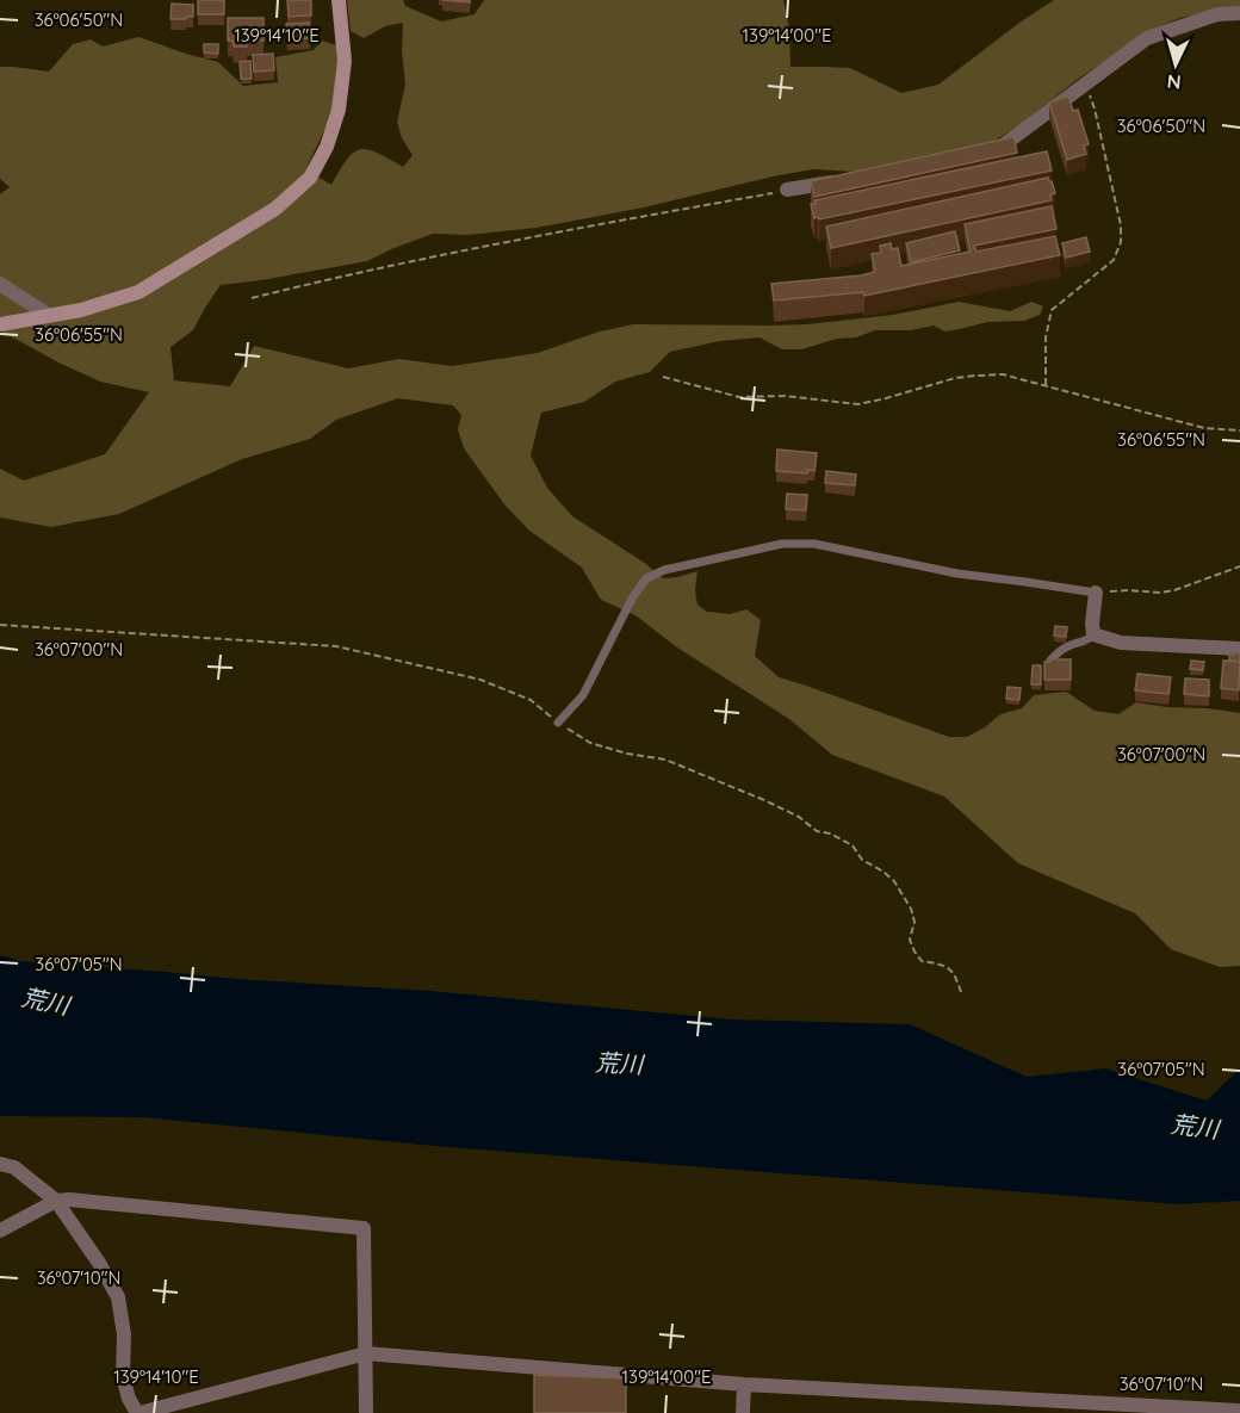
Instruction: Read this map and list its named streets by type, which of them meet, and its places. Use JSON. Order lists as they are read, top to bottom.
{
  "water": ["荒川"],
  "north": "bottom",
  "coordinates": [
    "36°06'50\"N",
    "139°14'10\"E",
    "139°14'00\"E",
    "36°06'55\"N",
    "36°07'00\"N",
    "36°07'05\"N",
    "36°07'10\"N"
  ]
}
